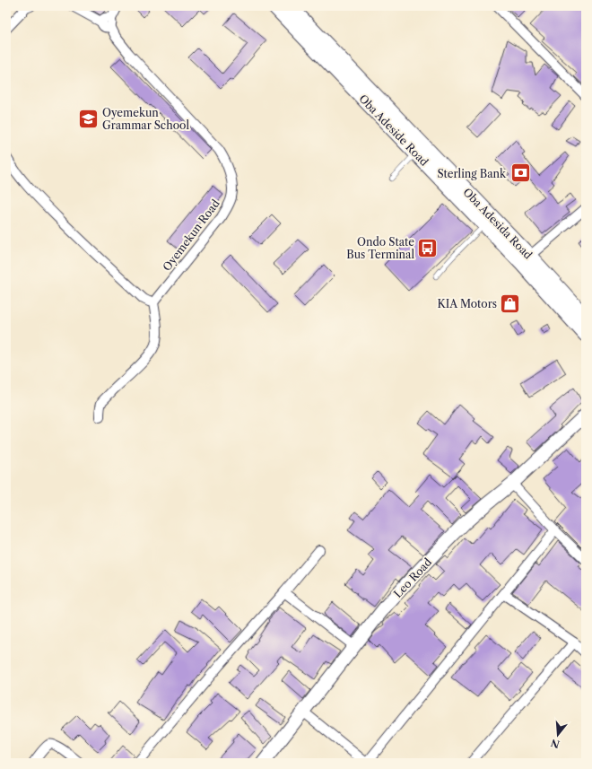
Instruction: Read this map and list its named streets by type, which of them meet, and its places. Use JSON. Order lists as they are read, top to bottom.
{
  "streets": {
    "main road": ["Oba Adeside Road", "Oba Adesida Road"],
    "street": ["Oyemekun Road", "Leo Road"]
  },
  "crossings": [
    ["Oba Adeside Road", "Oba Adesida Road"]
  ],
  "places": {
    "school or university": ["Oyemekun Grammar School"],
    "bank": ["Sterling Bank"],
    "bus stop": ["Ondo State Bus Terminal"],
    "shop": ["KIA Motors"]
  },
  "north": "bottom"
}
